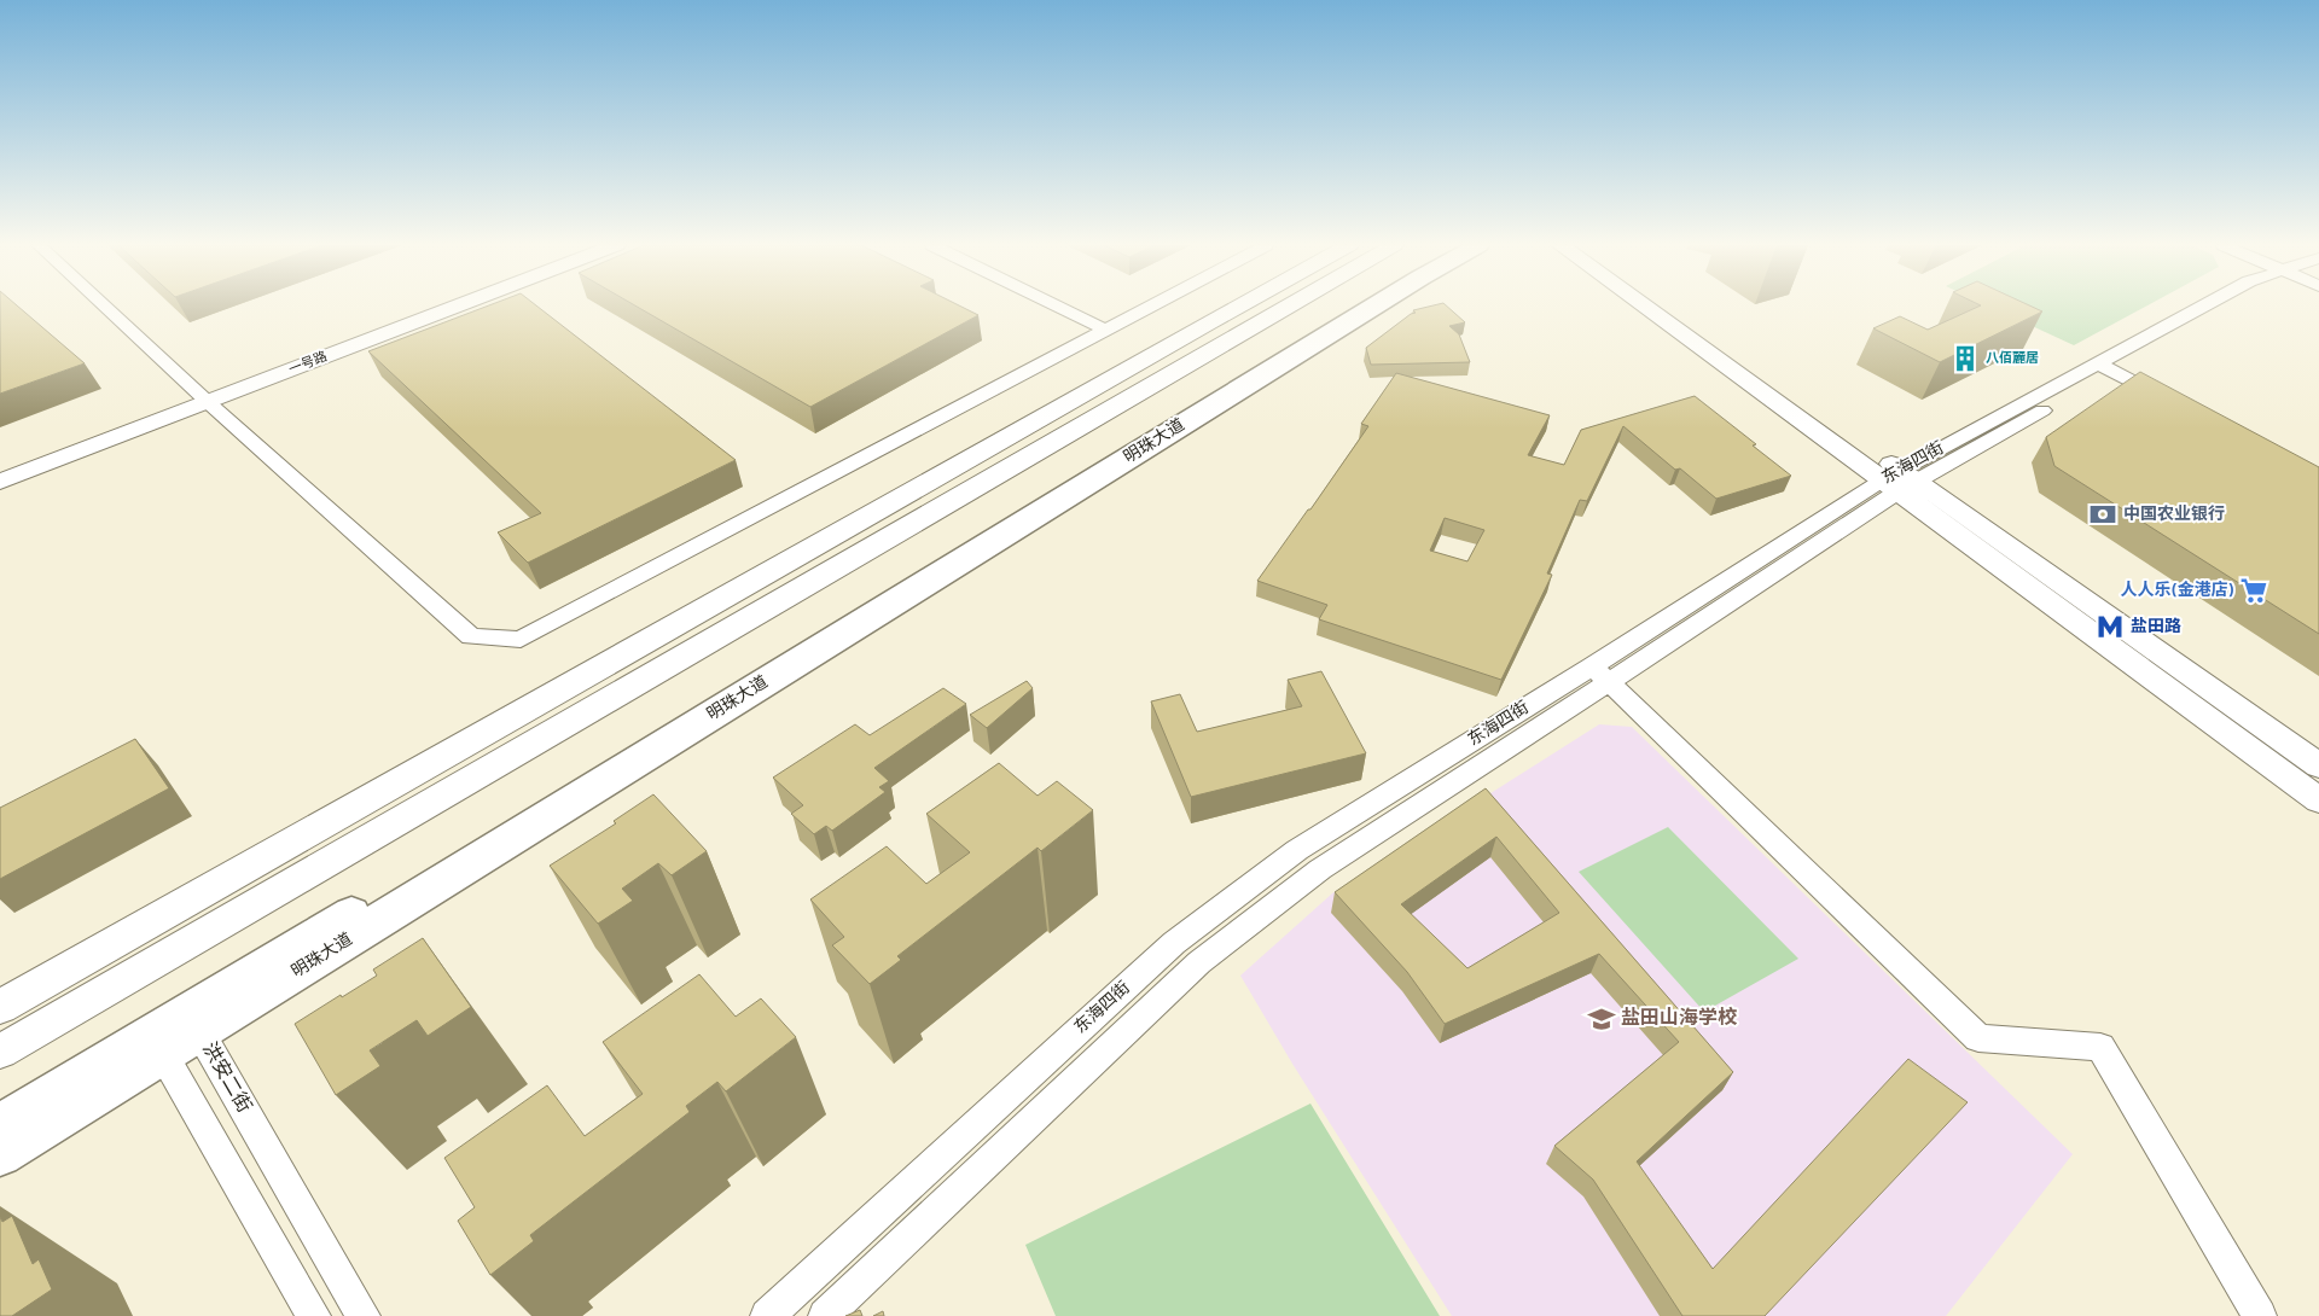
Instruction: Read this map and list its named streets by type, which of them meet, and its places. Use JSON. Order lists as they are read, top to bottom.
{
  "streets": {
    "main road": ["明珠大道"],
    "street": ["一号路", "东海四街", "洪安二街"]
  },
  "crossings": [
    ["明珠大道", "洪安二街"]
  ],
  "places": {
    "building": ["八佰麓居"],
    "bank": ["中国农业银行"],
    "supermarket": ["人人乐(金港店)"],
    "metro station": ["盐田路"],
    "school or university": ["盐田山海学校"]
  }
}
